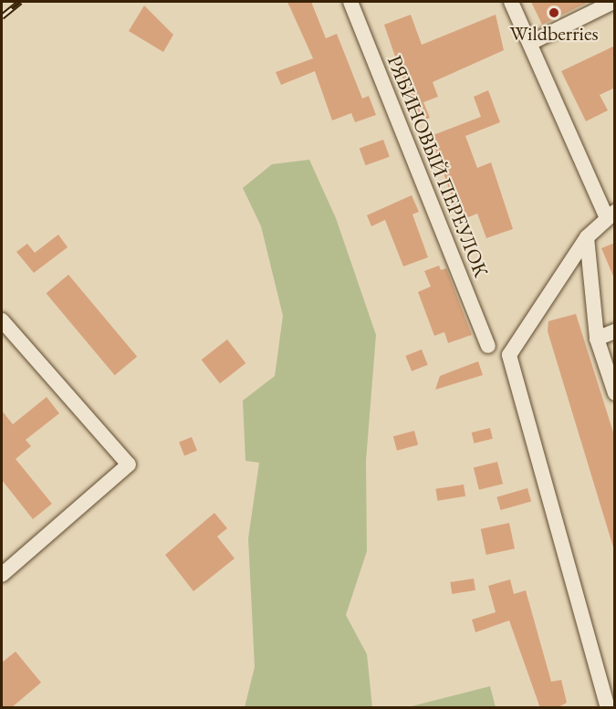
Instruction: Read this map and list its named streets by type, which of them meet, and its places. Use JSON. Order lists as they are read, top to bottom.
{
  "streets": {
    "street": ["РЯБИНОВЫЙ ПЕРЕУЛОК"]
  },
  "places": ["Wildberries"]
}
